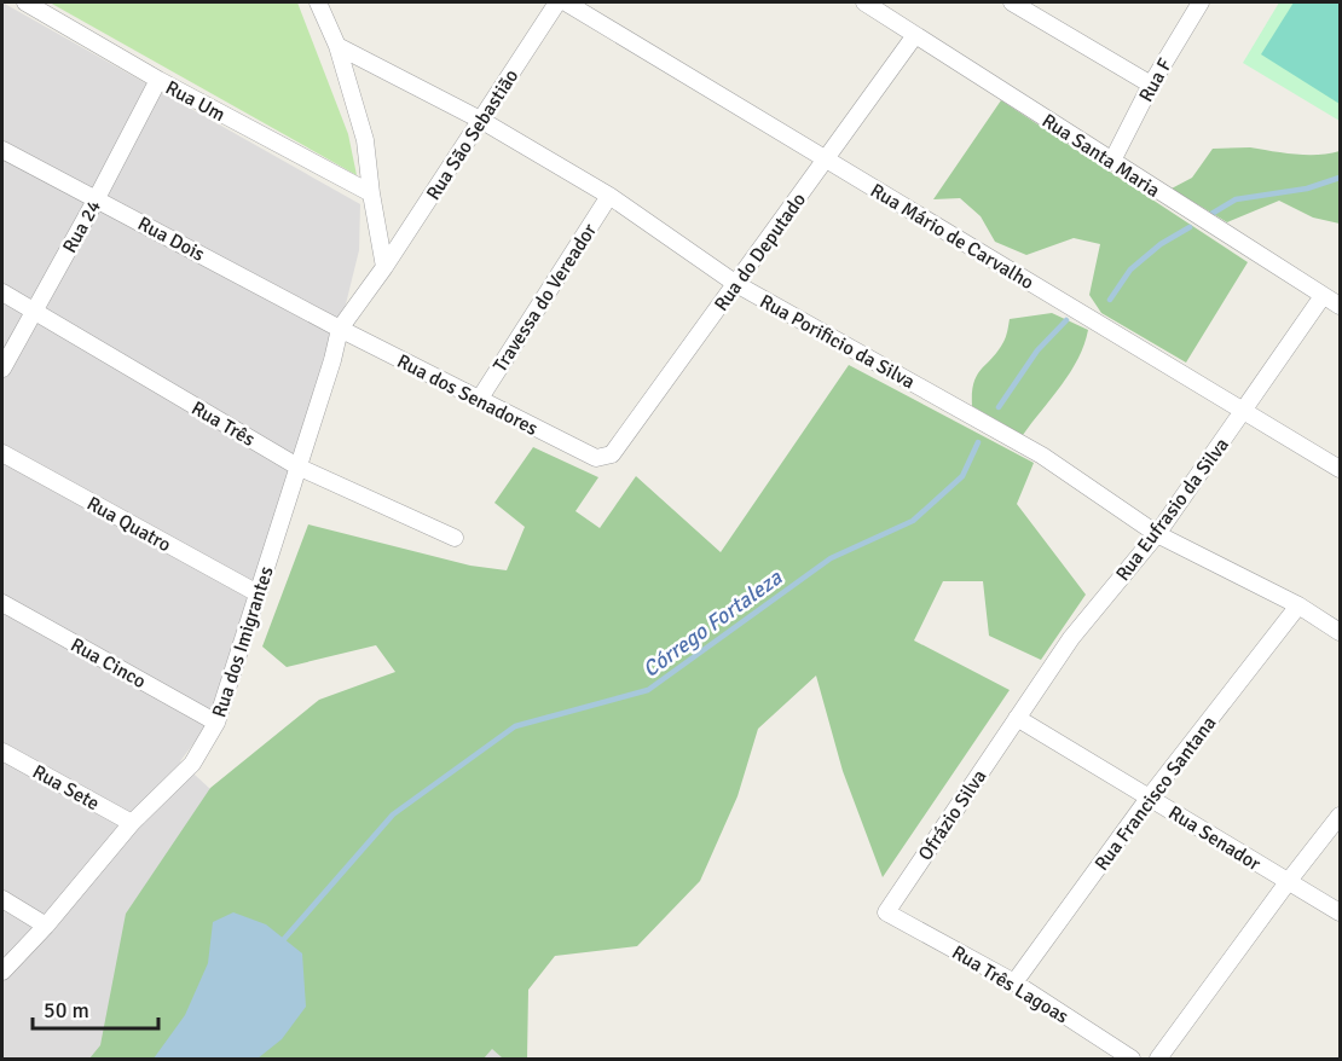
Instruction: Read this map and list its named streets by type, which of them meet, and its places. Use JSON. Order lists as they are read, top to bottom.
{
  "streets": {
    "street": [
      "Rua F",
      "Rua Um",
      "Rua São Sebastião",
      "Rua Santa Maria",
      "Rua 24",
      "Rua Mário de Carvalho",
      "Rua Dois",
      "Rua do Deputado",
      "Travessa do Vereador",
      "Rua Porificio da Silva",
      "Rua dos Senadores",
      "Rua Três",
      "Rua Eufrasio da Silva",
      "Rua Quatro",
      "Rua dos Imigrantes",
      "Rua Cinco",
      "Rua Sete",
      "Rua Francisco Santana",
      "Ofrázio Silva",
      "Rua Senador",
      "Rua Três Lagoas"
    ]
  },
  "crossings": [
    ["Rua F", "Rua Santa Maria"],
    ["Rua Um", "Rua 24"],
    ["Rua São Sebastião", "Rua Dois"],
    ["Rua São Sebastião", "Rua Porificio da Silva"],
    ["Rua São Sebastião", "Rua dos Senadores"],
    ["Rua São Sebastião", "Rua dos Imigrantes"],
    ["Rua Santa Maria", "Rua do Deputado"],
    ["Rua Santa Maria", "Rua Eufrasio da Silva"],
    ["Rua 24", "Rua Dois"],
    ["Rua 24", "Rua Três"],
    ["Rua Mário de Carvalho", "Rua do Deputado"],
    ["Rua Mário de Carvalho", "Rua Eufrasio da Silva"],
    ["Rua Dois", "Rua dos Senadores"],
    ["Rua Dois", "Rua dos Imigrantes"],
    ["Rua do Deputado", "Rua Porificio da Silva"],
    ["Rua do Deputado", "Rua dos Senadores"],
    ["Travessa do Vereador", "Rua Porificio da Silva"],
    ["Travessa do Vereador", "Rua dos Senadores"],
    ["Rua Porificio da Silva", "Rua Eufrasio da Silva"],
    ["Rua Porificio da Silva", "Rua Francisco Santana"],
    ["Rua dos Senadores", "Rua dos Imigrantes"],
    ["Rua Três", "Rua dos Imigrantes"],
    ["Rua Eufrasio da Silva", "Ofrázio Silva"],
    ["Rua Eufrasio da Silva", "Rua Senador"],
    ["Rua Quatro", "Rua dos Imigrantes"],
    ["Rua dos Imigrantes", "Rua Cinco"],
    ["Rua dos Imigrantes", "Rua Sete"],
    ["Rua Francisco Santana", "Rua Senador"],
    ["Rua Francisco Santana", "Rua Três Lagoas"],
    ["Ofrázio Silva", "Rua Senador"],
    ["Ofrázio Silva", "Rua Três Lagoas"]
  ],
  "water": ["Córrego Fortaleza"],
  "scale_bar": "50 m"
}
